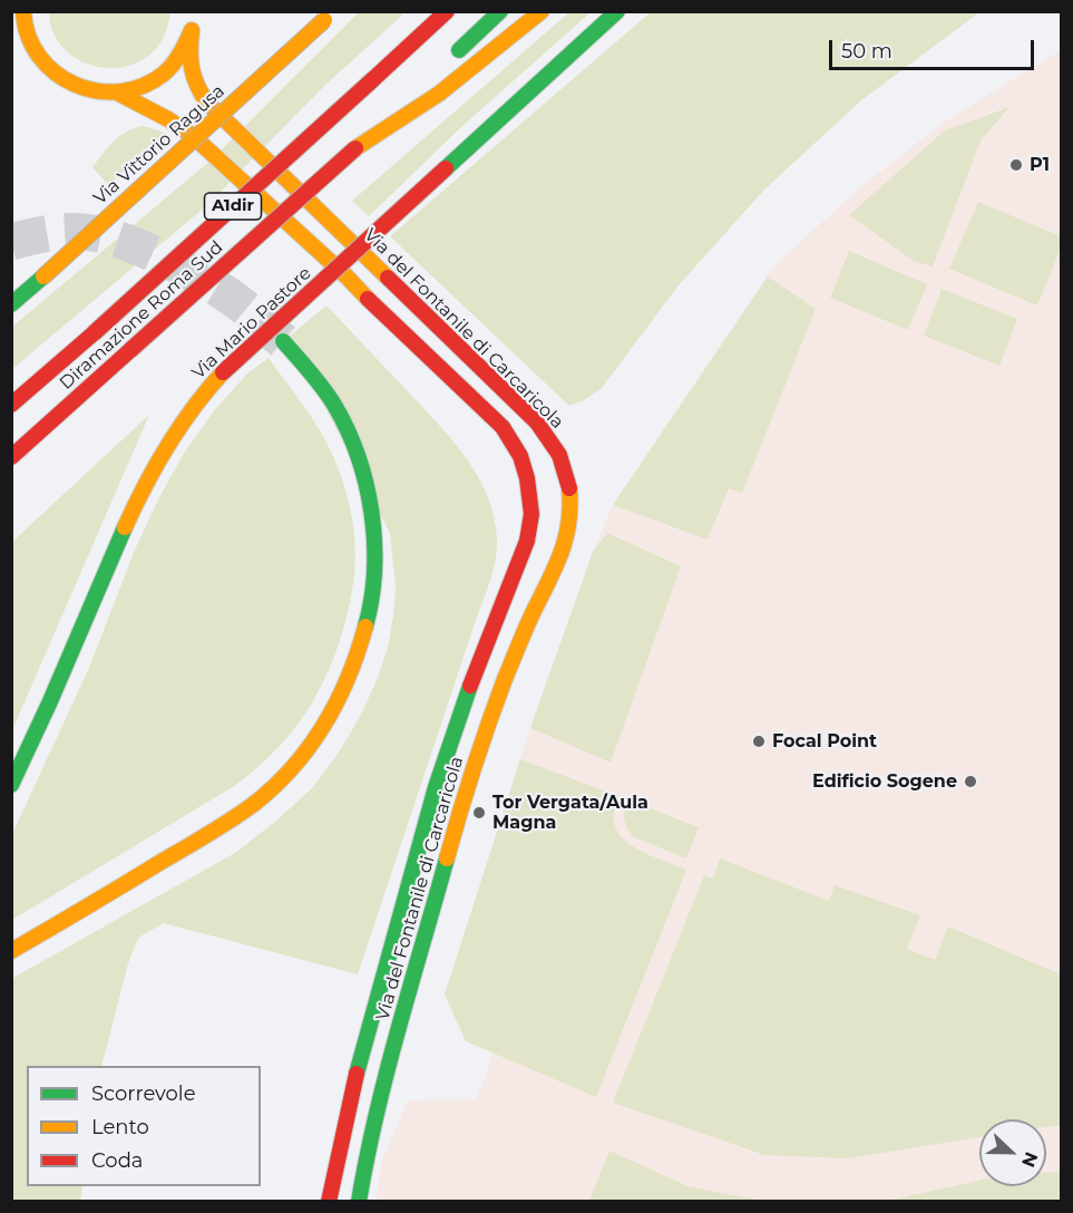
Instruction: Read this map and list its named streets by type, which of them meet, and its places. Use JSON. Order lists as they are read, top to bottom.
{
  "streets": {
    "main road": [
      "Via Vittorio Ragusa",
      "A1dir",
      "Diramazione Roma Sud",
      "Via Mario Pastore",
      "Via del Fontanile di Carcaricola"
    ]
  },
  "crossings": [
    ["A1dir", "Diramazione Roma Sud"]
  ],
  "places": [
    "P1",
    "Focal Point",
    "Edificio Sogene",
    "Tor Vergata/Aula Magna"
  ],
  "legend": ["Scorrevole", "Lento", "Coda"],
  "scale_bar": "50 m",
  "north": "right"
}
